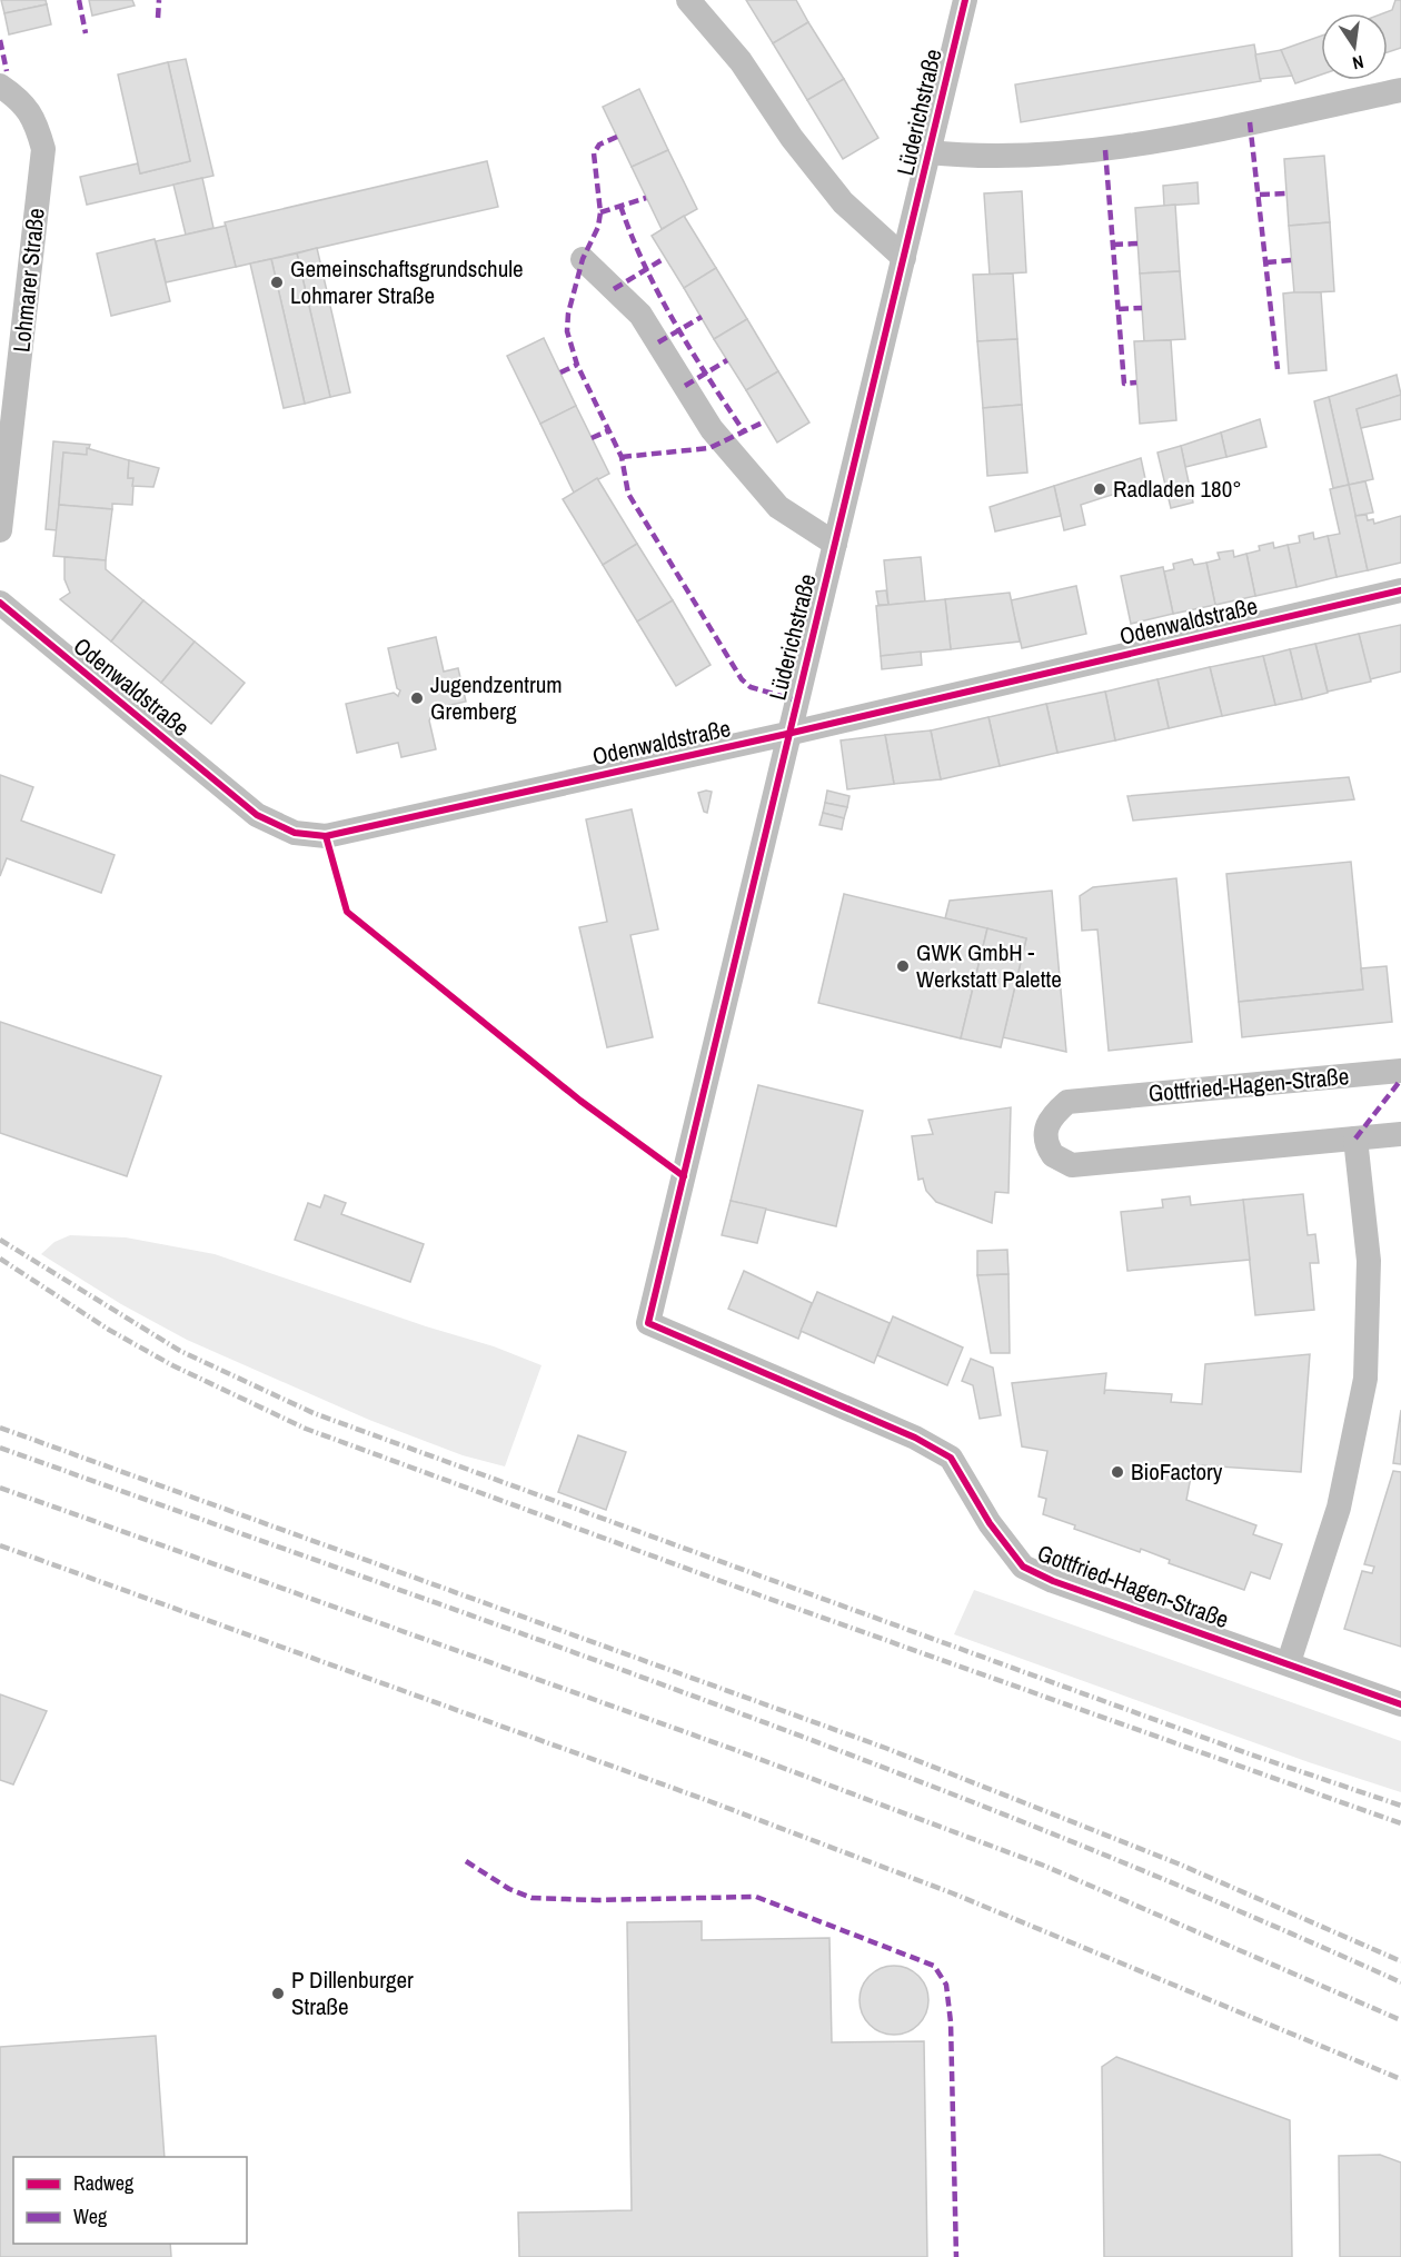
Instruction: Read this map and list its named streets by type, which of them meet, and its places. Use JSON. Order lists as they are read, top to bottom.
{
  "streets": {
    "street": [
      "Lüderichstraße",
      "Lohmarer Straße",
      "Odenwaldstraße",
      "Gottfried-Hagen-Straße"
    ]
  },
  "crossings": [
    ["Lüderichstraße", "Odenwaldstraße"],
    ["Lüderichstraße", "Gottfried-Hagen-Straße"]
  ],
  "places": [
    "Gemeinschaftsgrundschule Lohmarer Straße",
    "Radladen 180°",
    "Jugendzentrum Gremberg",
    "GWK GmbH - Werkstatt Palette",
    "BioFactory",
    "P Dillenburger Straße"
  ],
  "legend": ["Radweg", "Weg"],
  "north": "bottom"
}
